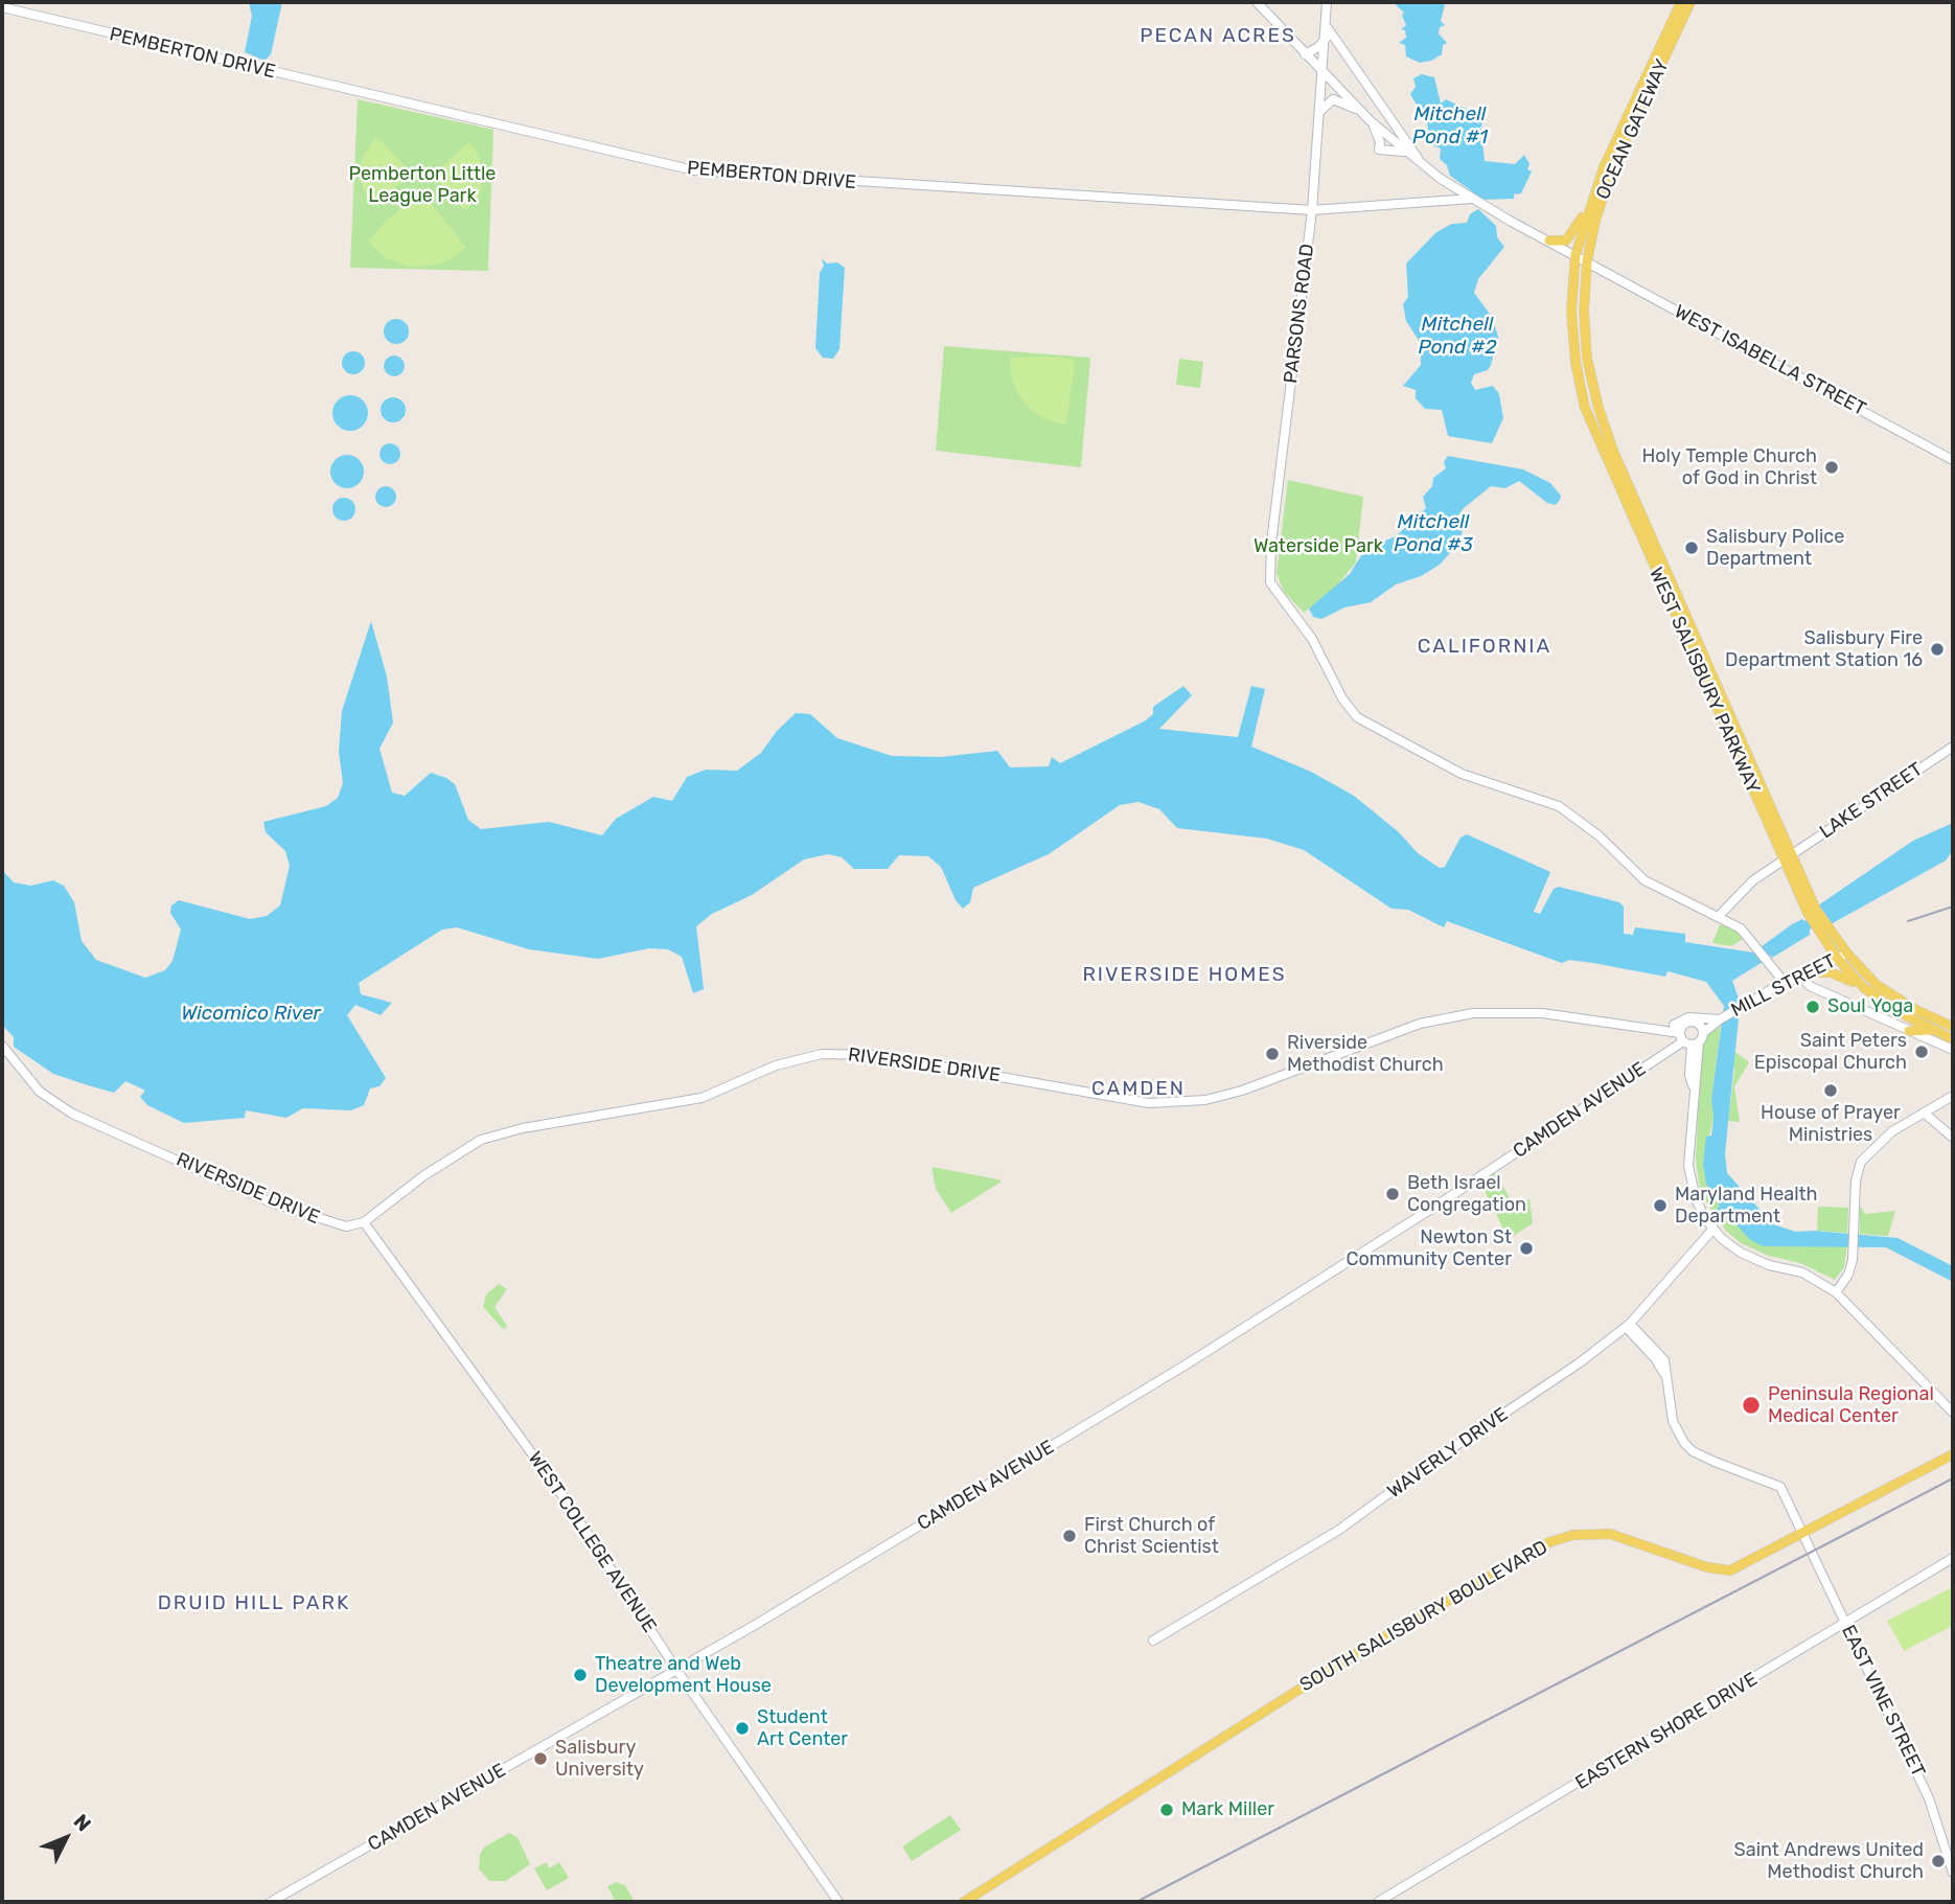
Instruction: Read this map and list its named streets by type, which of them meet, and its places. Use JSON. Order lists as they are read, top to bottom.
{
  "streets": {
    "main road": ["OCEAN GATEWAY", "WEST SALISBURY PARKWAY", "SOUTH SALISBURY BOULEVARD"],
    "street": [
      "PEMBERTON DRIVE",
      "PARSONS ROAD",
      "WEST ISABELLA STREET",
      "LAKE STREET",
      "MILL STREET",
      "RIVERSIDE DRIVE",
      "CAMDEN AVENUE",
      "WAVERLY DRIVE",
      "WEST COLLEGE AVENUE",
      "EAST VINE STREET",
      "EASTERN SHORE DRIVE"
    ]
  },
  "crossings": [
    ["PEMBERTON DRIVE", "PARSONS ROAD"],
    ["PEMBERTON DRIVE", "WEST ISABELLA STREET"],
    ["OCEAN GATEWAY", "WEST ISABELLA STREET"],
    ["OCEAN GATEWAY", "WEST SALISBURY PARKWAY"],
    ["PARSONS ROAD", "LAKE STREET"],
    ["WEST ISABELLA STREET", "WEST SALISBURY PARKWAY"],
    ["WEST SALISBURY PARKWAY", "LAKE STREET"],
    ["WEST SALISBURY PARKWAY", "MILL STREET"],
    ["MILL STREET", "RIVERSIDE DRIVE"],
    ["MILL STREET", "CAMDEN AVENUE"],
    ["RIVERSIDE DRIVE", "CAMDEN AVENUE"],
    ["RIVERSIDE DRIVE", "WEST COLLEGE AVENUE"],
    ["CAMDEN AVENUE", "WEST COLLEGE AVENUE"],
    ["WAVERLY DRIVE", "EAST VINE STREET"],
    ["SOUTH SALISBURY BOULEVARD", "EAST VINE STREET"],
    ["EAST VINE STREET", "EASTERN SHORE DRIVE"]
  ],
  "districts": [
    "PECAN ACRES",
    "CALIFORNIA",
    "RIVERSIDE HOMES",
    "CAMDEN",
    "DRUID HILL PARK"
  ],
  "water": [
    "Mitchell Pond #1",
    "Mitchell Pond #2",
    "Mitchell Pond #3",
    "Wicomico River"
  ],
  "parks": ["Pemberton Little League Park", "Waterside Park"],
  "places": [
    "Holy Temple Church of God in Christ",
    "Salisbury Police Department",
    "Salisbury Fire Department Station 16",
    "Soul Yoga",
    "Saint Peters Episcopal Church",
    "Riverside Methodist Church",
    "House of Prayer Ministries",
    "Beth Israel Congregation",
    "Maryland Health Department",
    "Newton St Community Center",
    "Peninsula Regional Medical Center",
    "First Church of Christ Scientist",
    "Theatre and Web Development House",
    "Student Art Center",
    "Salisbury University",
    "Mark Miller",
    "Saint Andrews United Methodist Church"
  ],
  "north": "top right"
}
